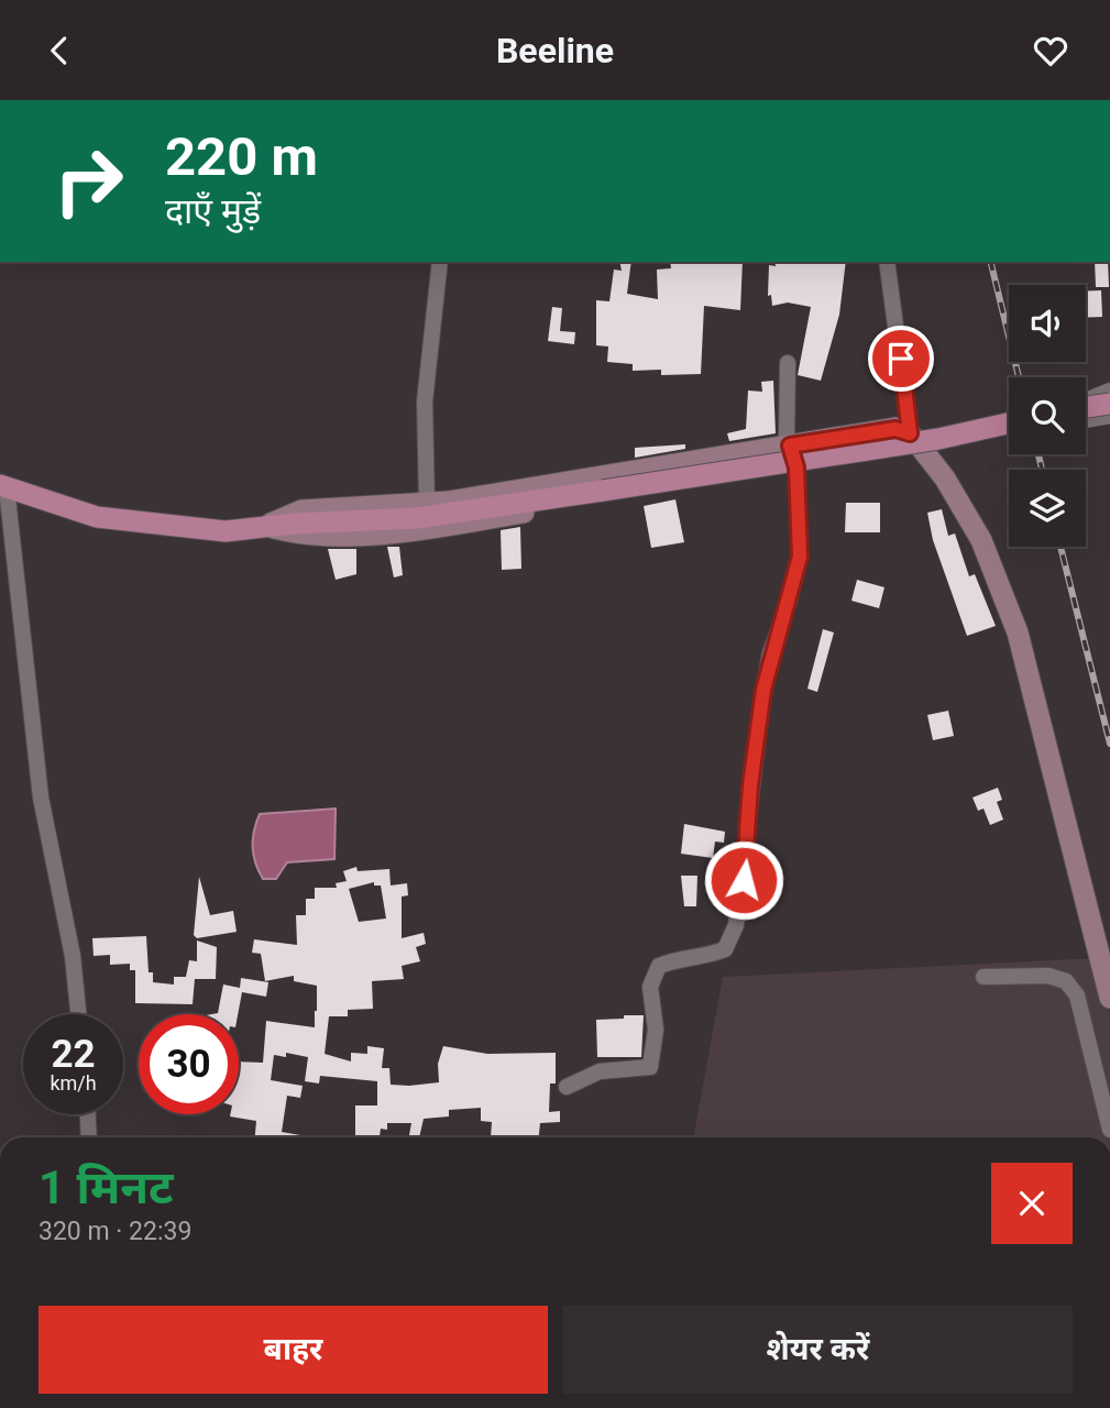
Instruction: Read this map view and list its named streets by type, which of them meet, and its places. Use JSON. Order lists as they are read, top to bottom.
{
  "page": {
    "header": "Beeline",
    "turn": ["220 m", "दाएँ मुड़ें"],
    "speed": "22 km/h",
    "limit": "30",
    "heading": ["1 मिनट", "320 m · 22:39"],
    "buttons": ["बाहर", "शेयर करें"]
  }
}
